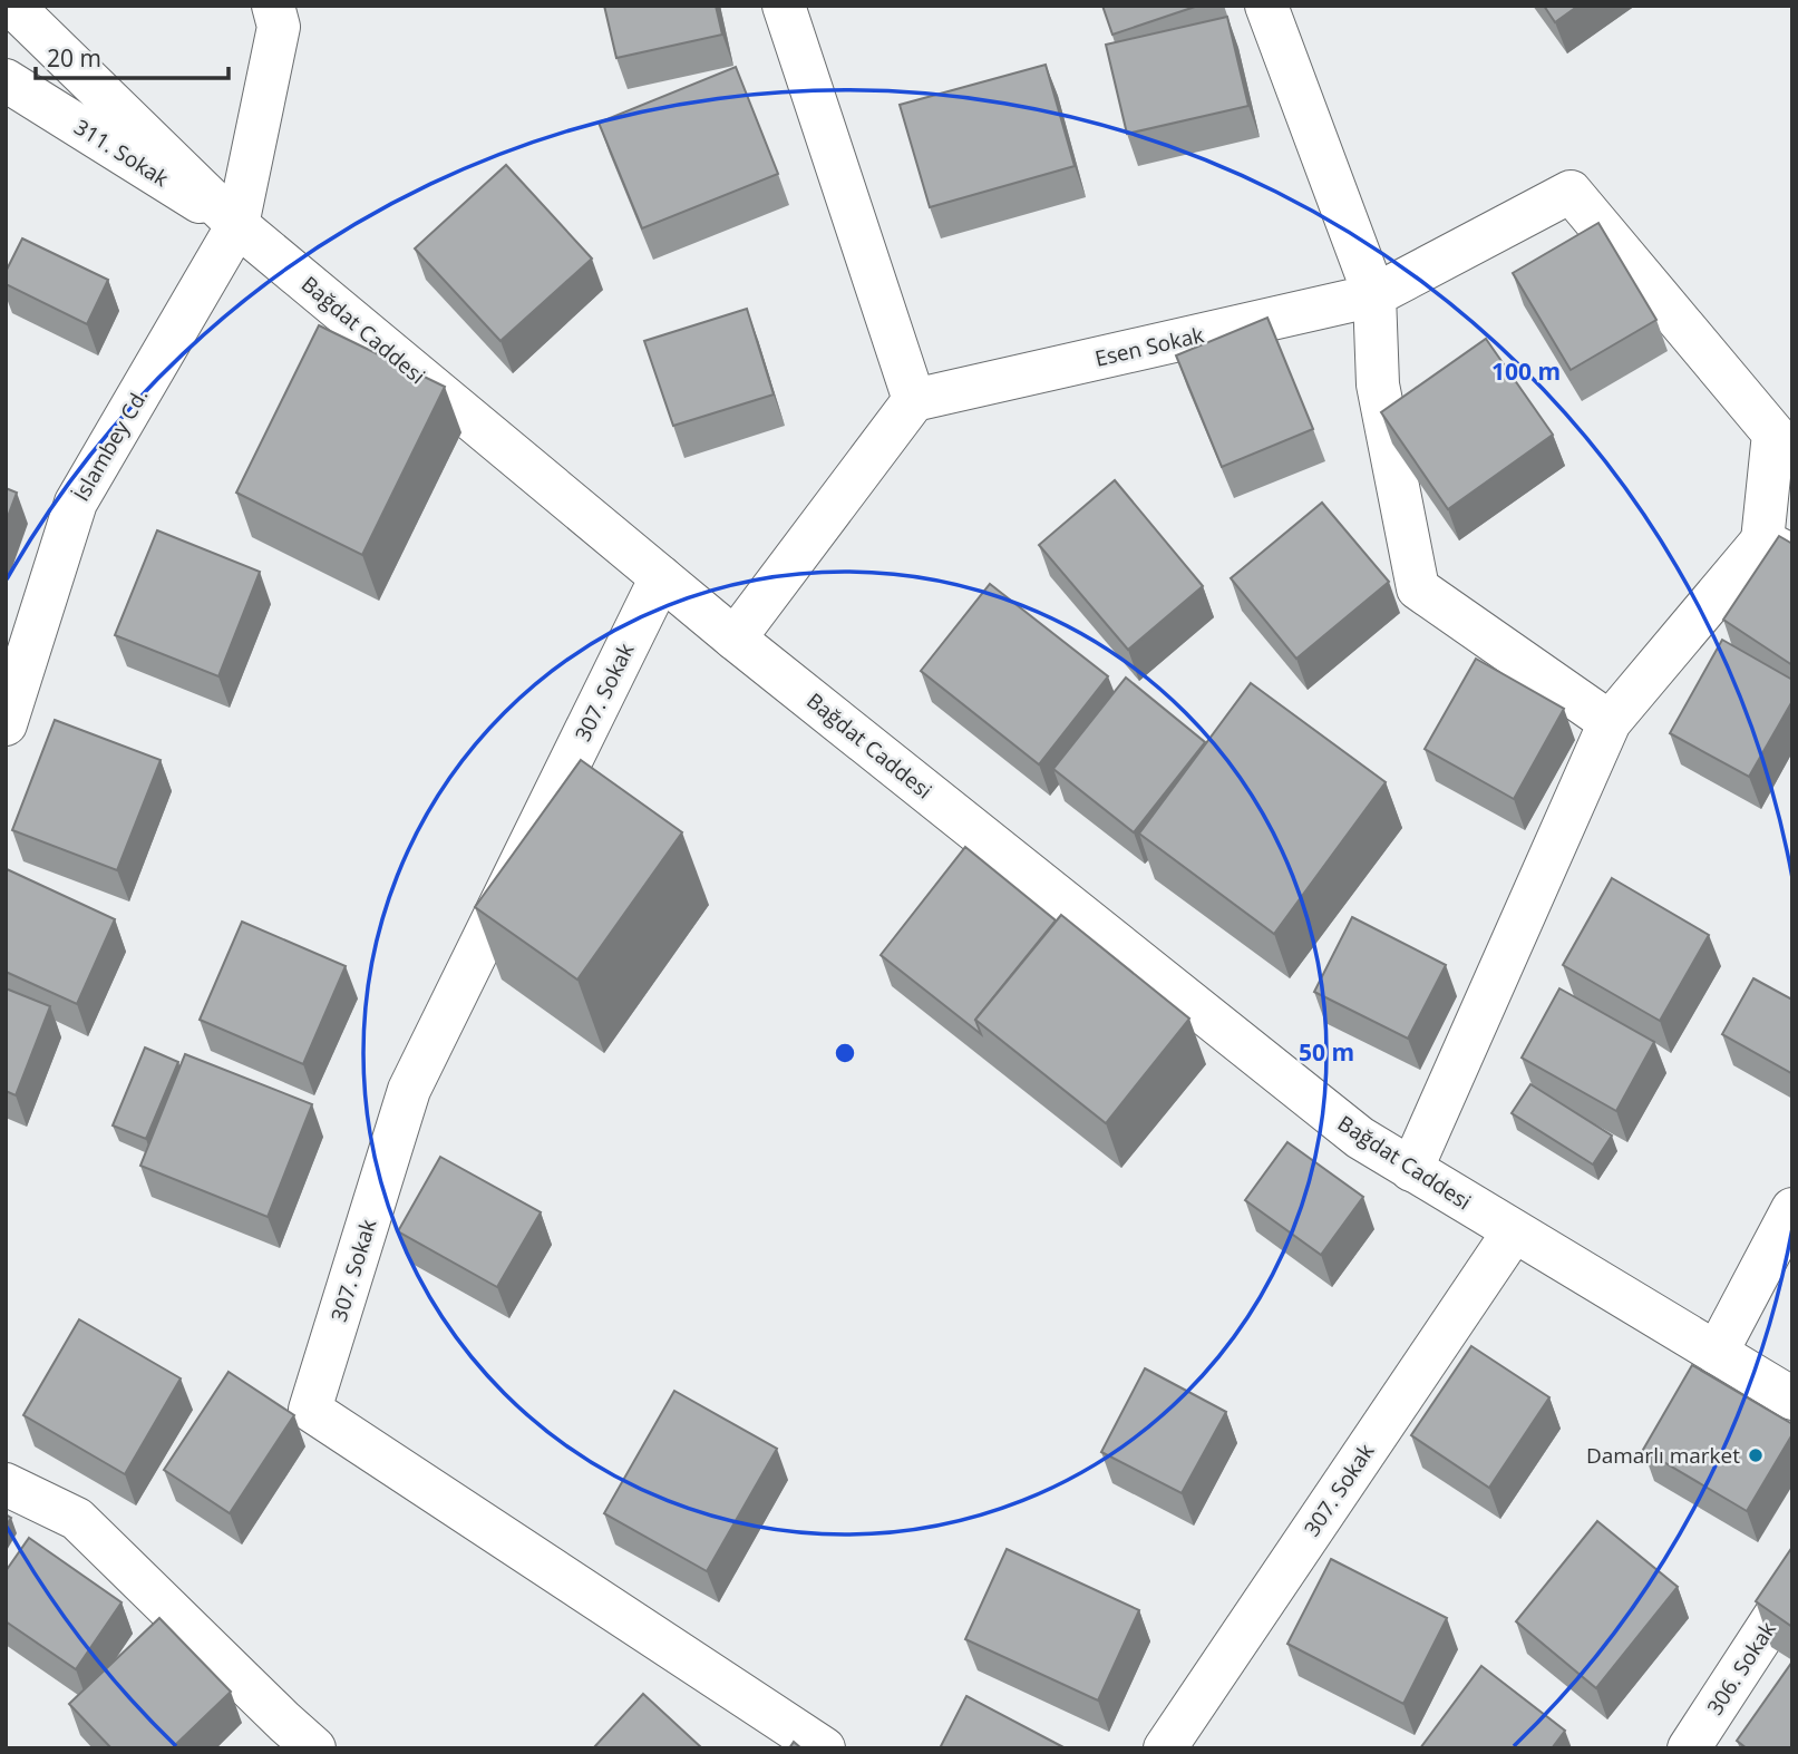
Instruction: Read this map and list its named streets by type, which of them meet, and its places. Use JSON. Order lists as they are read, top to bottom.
{
  "streets": {
    "street": [
      "311. Sokak",
      "Bağdat Caddesi",
      "Esen Sokak",
      "İslambey Cd.",
      "307. Sokak",
      "306. Sokak"
    ]
  },
  "crossings": [
    ["311. Sokak", "Bağdat Caddesi"],
    ["311. Sokak", "İslambey Cd."],
    ["Bağdat Caddesi", "İslambey Cd."],
    ["Bağdat Caddesi", "307. Sokak"]
  ],
  "places": ["Damarlı market"],
  "scale_bar": "20 m",
  "rings": ["100 m", "50 m"]
}
